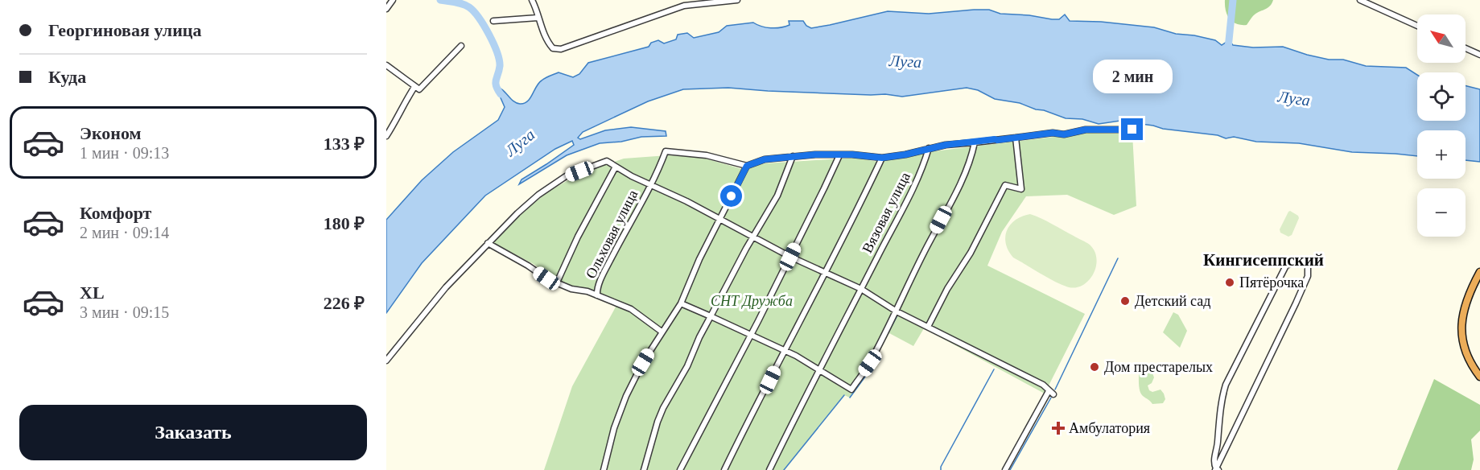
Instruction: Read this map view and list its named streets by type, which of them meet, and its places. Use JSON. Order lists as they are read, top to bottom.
{
  "streets": {
    "street": ["Вязовая улица", "Ольховая улица"]
  },
  "districts": ["Кингисеппский"],
  "water": ["Луга"],
  "parks": ["СНТ Дружба"],
  "places": {
    "other": ["Пятёрочка", "Детский сад", "Дом престарелых"],
    "health": ["Амбулатория"]
  },
  "north": "top left",
  "page": {
    "banner": ["Георгиновая улица", "Куда"],
    "map_buttons": ["+", "−"],
    "bubble": "2 мин",
    "list": [
      {
        "name": "Эконом",
        "note": "1 мин · 09:13",
        "value": "133 ₽"
      },
      {
        "name": "Комфорт",
        "note": "2 мин · 09:14",
        "value": "180 ₽"
      },
      {
        "name": "XL",
        "note": "3 мин · 09:15",
        "value": "226 ₽"
      }
    ],
    "buttons": "Заказать"
  }
}
